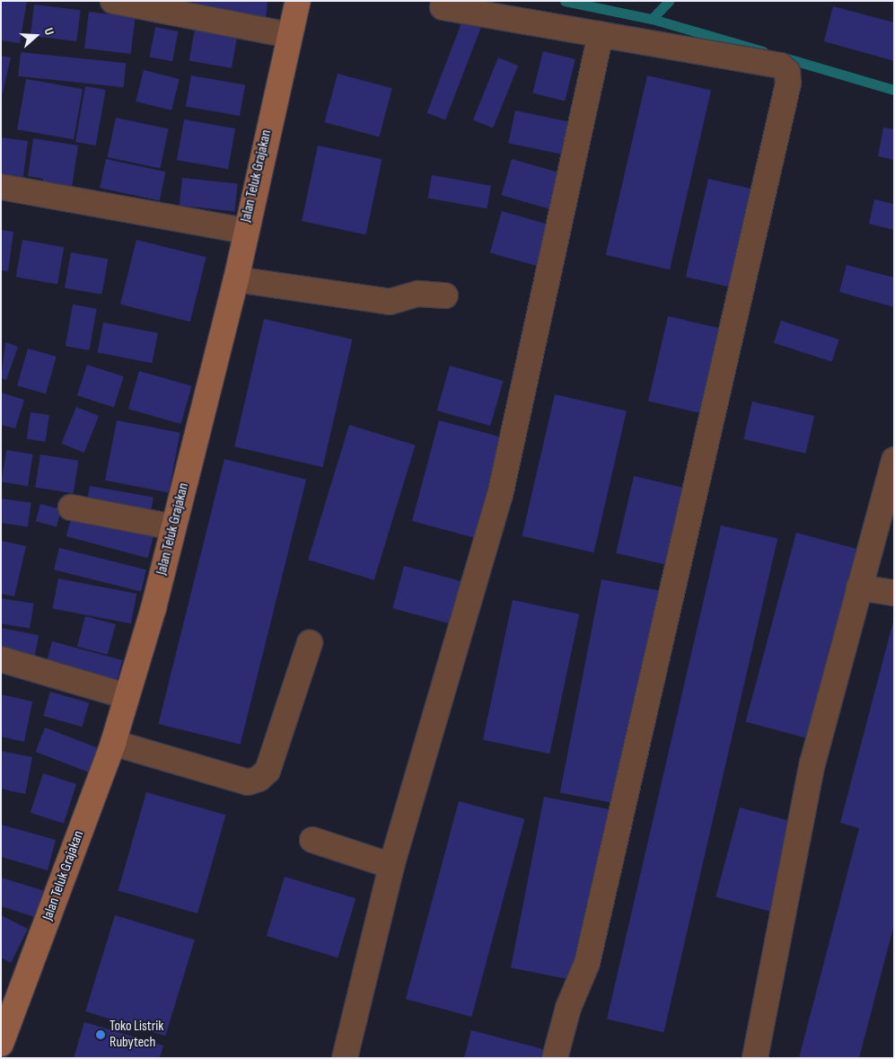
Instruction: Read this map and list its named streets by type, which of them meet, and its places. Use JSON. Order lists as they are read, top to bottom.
{
  "streets": {
    "street": ["Jalan Teluk Grajakan"]
  },
  "places": ["Toko Listrik Rubytech"],
  "north": "right"
}
